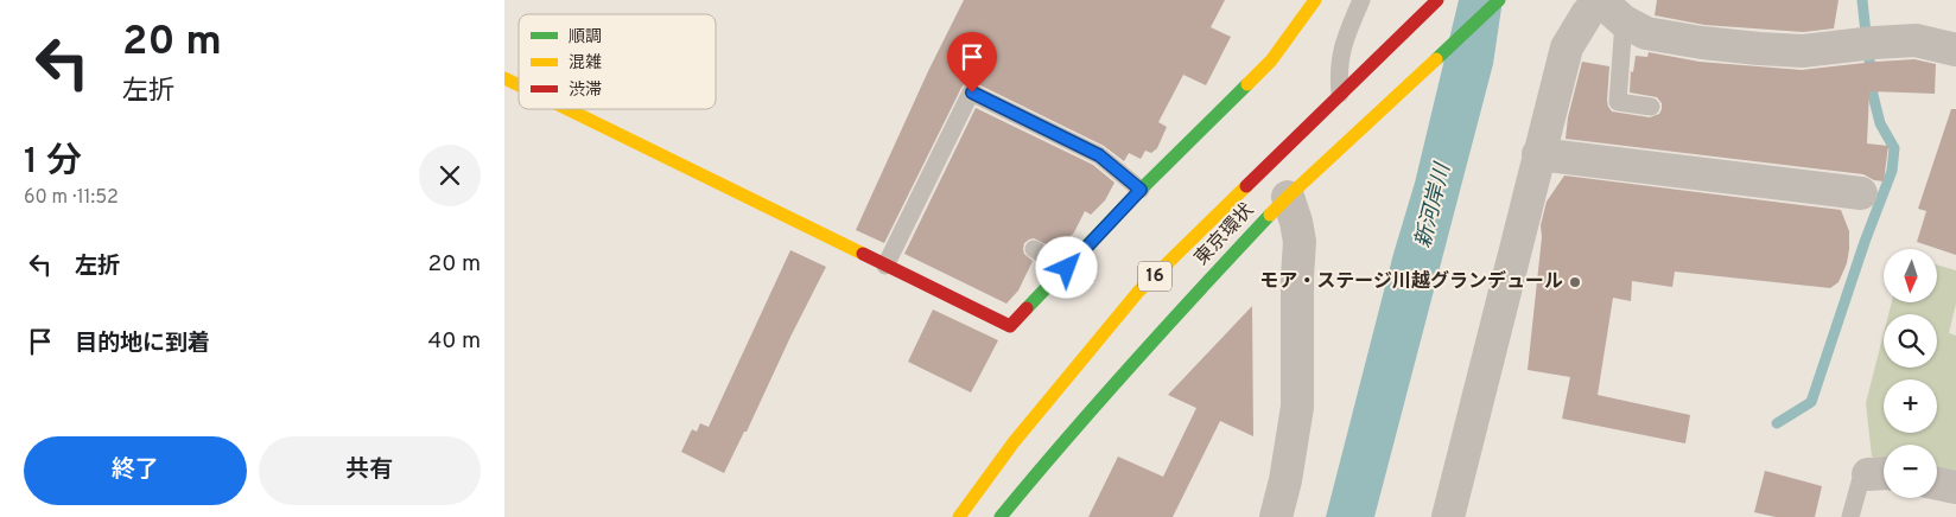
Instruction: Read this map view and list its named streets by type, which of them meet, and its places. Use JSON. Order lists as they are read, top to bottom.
{
  "streets": {
    "main road": ["東京環状", "16"]
  },
  "water": ["新河岸川"],
  "places": ["モア・ステージ川越グランデュール"],
  "legend": ["順調", "混雑", "渋滞"],
  "north": "bottom",
  "page": {
    "turn": ["20 m", "左折"],
    "heading": ["1 分", "60 m · 11:52"],
    "list": [
      {
        "name": "左折",
        "value": "20 m"
      },
      {
        "name": "目的地に到着",
        "value": "40 m"
      }
    ],
    "map_buttons": ["+", "−"],
    "buttons": ["終了", "共有"]
  }
}
